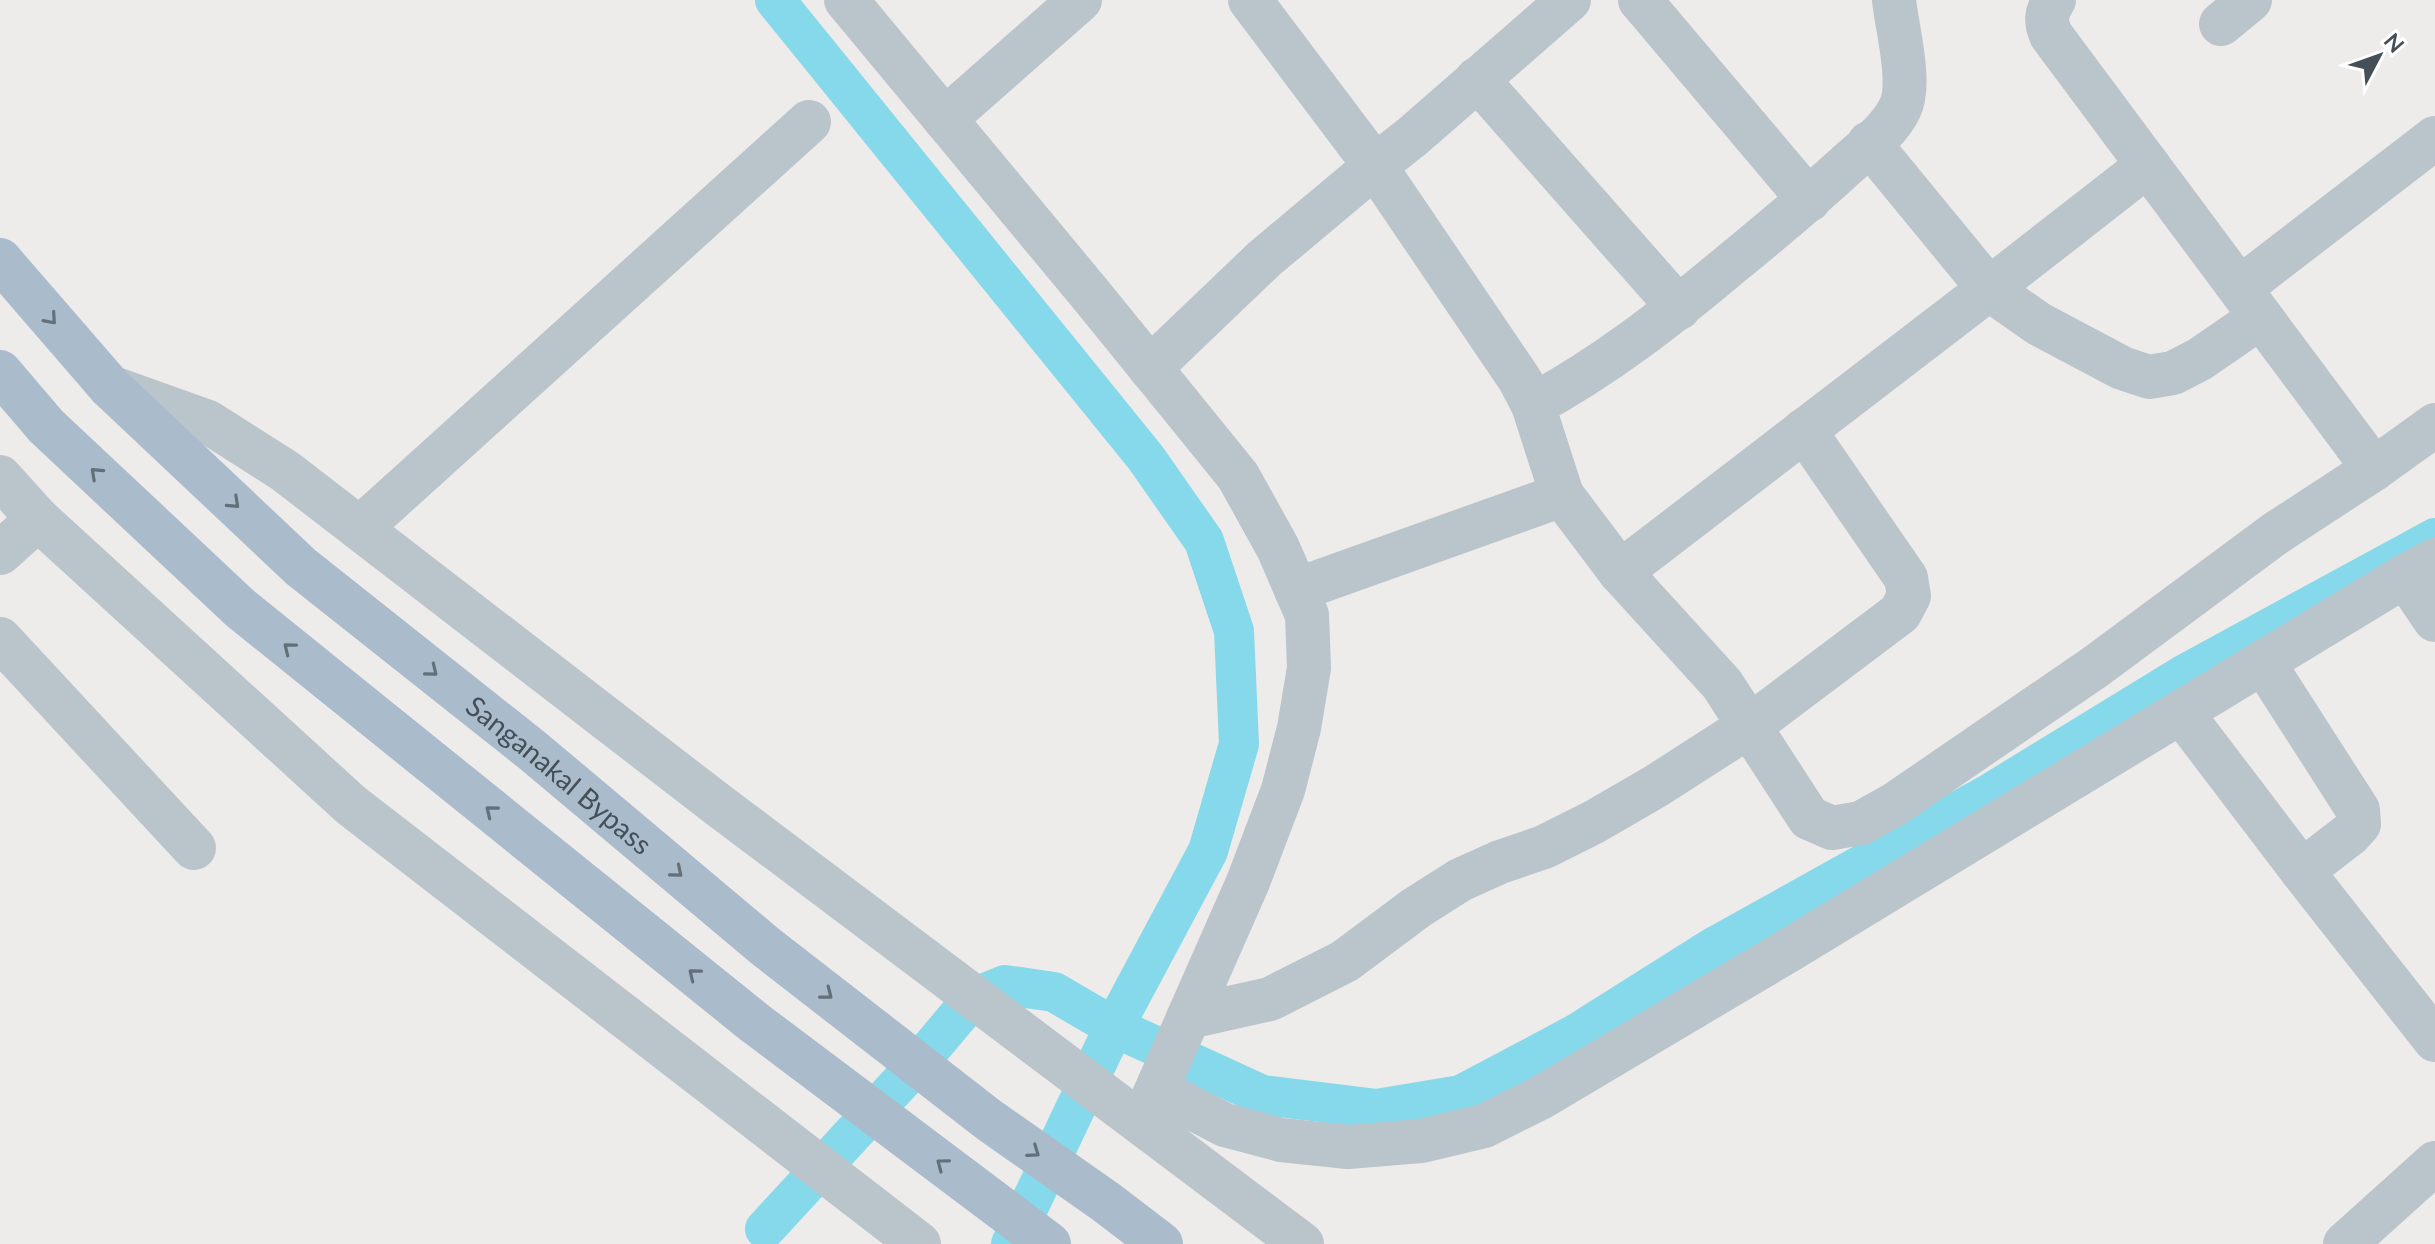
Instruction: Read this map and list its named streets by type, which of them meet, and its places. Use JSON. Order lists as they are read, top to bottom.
{
  "streets": {
    "main road": ["Sanganakal Bypass"]
  },
  "north": "top right"
}
